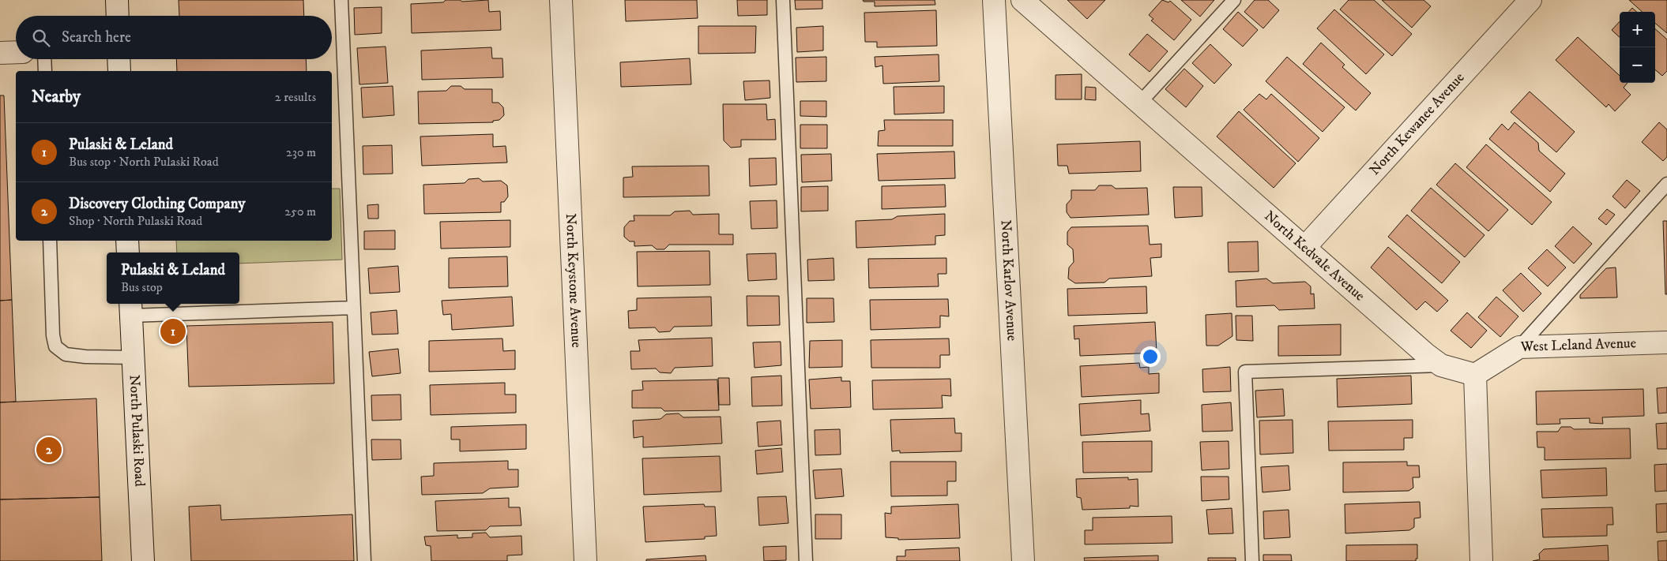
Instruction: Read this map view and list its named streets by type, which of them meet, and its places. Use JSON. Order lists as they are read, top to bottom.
{
  "streets": {
    "street": [
      "North Kewanee Avenue",
      "North Kedvale Avenue",
      "North Keystone Avenue",
      "North Karlov Avenue",
      "West Leland Avenue",
      "North Pulaski Road"
    ]
  },
  "crossings": [
    ["North Kewanee Avenue", "North Kedvale Avenue"],
    ["North Kedvale Avenue", "West Leland Avenue"]
  ],
  "page": {
    "map_buttons": ["+", "−"],
    "search": "Search here",
    "heading": ["Nearby", "2 results"],
    "list": [
      {
        "mark": "1",
        "name": "Pulaski & Leland",
        "note": "Bus stop · North Pulaski Road",
        "value": "230 m"
      },
      {
        "mark": "2",
        "name": "Discovery Clothing Company",
        "note": "Shop · North Pulaski Road",
        "value": "250 m"
      }
    ],
    "popup": ["Pulaski & Leland", "Bus stop"],
    "pins": ["1", "2"]
  }
}
